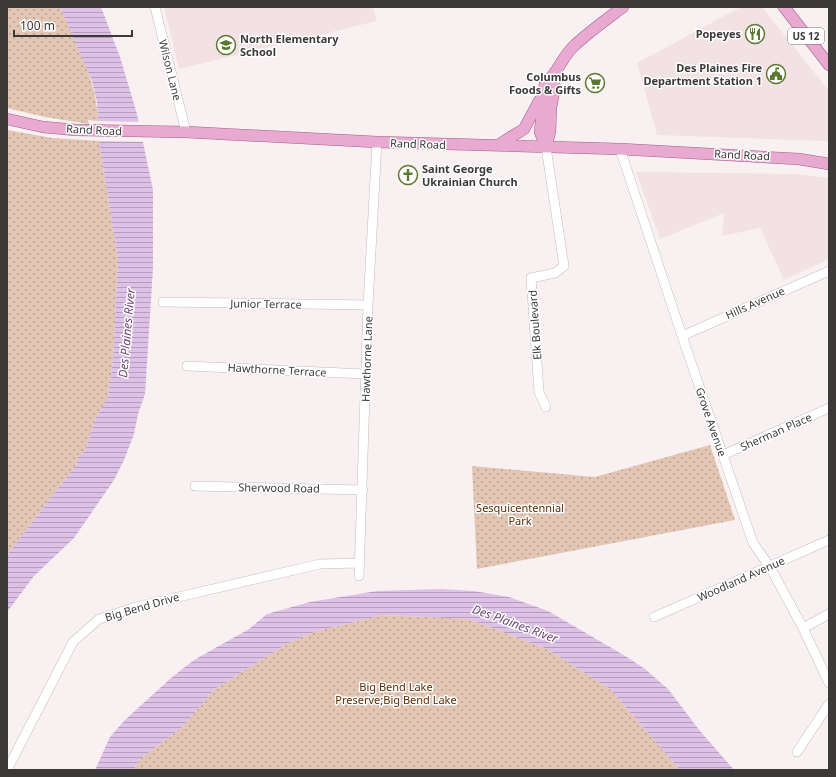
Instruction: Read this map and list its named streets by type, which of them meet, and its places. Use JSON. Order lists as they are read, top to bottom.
{
  "streets": {
    "main road": ["US 12", "Rand Road", "Elk Boulevard"],
    "street": [
      "Wilson Lane",
      "Hills Avenue",
      "Junior Terrace",
      "Hawthorne Lane",
      "Hawthorne Terrace",
      "Grove Avenue",
      "Sherman Place",
      "Sherwood Road",
      "Woodland Avenue",
      "Big Bend Drive"
    ]
  },
  "crossings": [
    ["Wilson Lane", "Rand Road"],
    ["Rand Road", "Elk Boulevard"],
    ["Rand Road", "Hawthorne Lane"],
    ["Rand Road", "Grove Avenue"],
    ["Hills Avenue", "Grove Avenue"],
    ["Junior Terrace", "Hawthorne Lane"],
    ["Hawthorne Lane", "Hawthorne Terrace"],
    ["Hawthorne Lane", "Sherwood Road"],
    ["Hawthorne Lane", "Big Bend Drive"],
    ["Grove Avenue", "Sherman Place"],
    ["Grove Avenue", "Woodland Avenue"]
  ],
  "water": ["Des Plaines River"],
  "parks": ["Sesquicentennial Park", "Big Bend Lake Preserve;Big Bend Lake"],
  "places": {
    "restaurant": ["Popeyes"],
    "school or university": ["North Elementary School"],
    "public building": ["Des Plaines Fire Department Station 1"],
    "supermarket": ["Columbus Foods & Gifts"],
    "church": ["Saint George Ukrainian Church"]
  },
  "scale_bar": "100 m"
}
